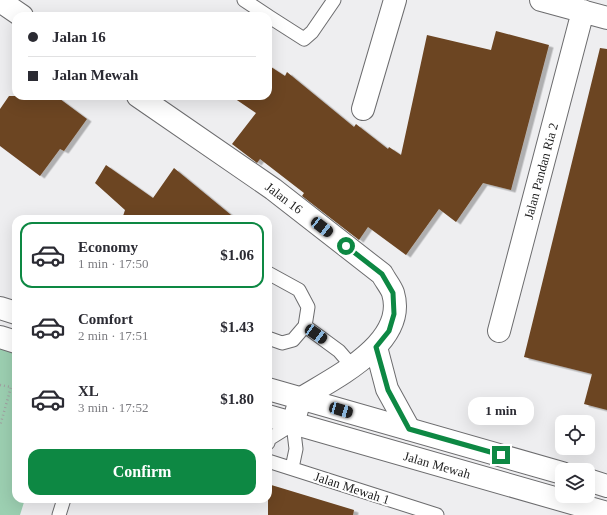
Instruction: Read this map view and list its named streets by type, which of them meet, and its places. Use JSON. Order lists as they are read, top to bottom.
{
  "streets": {
    "street": ["Jalan Pandan Ria 2", "Jalan 16", "Jalan Mewah"],
    "lane": ["Jalan Mewah 1"]
  },
  "crossings": [
    ["Jalan 16", "Jalan Mewah"]
  ],
  "page": {
    "banner": ["Jalan 16", "Jalan Mewah"],
    "list": [
      {
        "name": "Economy",
        "note": "1 min · 17:50",
        "value": "$1.06"
      },
      {
        "name": "Comfort",
        "note": "2 min · 17:51",
        "value": "$1.43"
      },
      {
        "name": "XL",
        "note": "3 min · 17:52",
        "value": "$1.80"
      }
    ],
    "bubble": "1 min",
    "buttons": "Confirm"
  }
}
